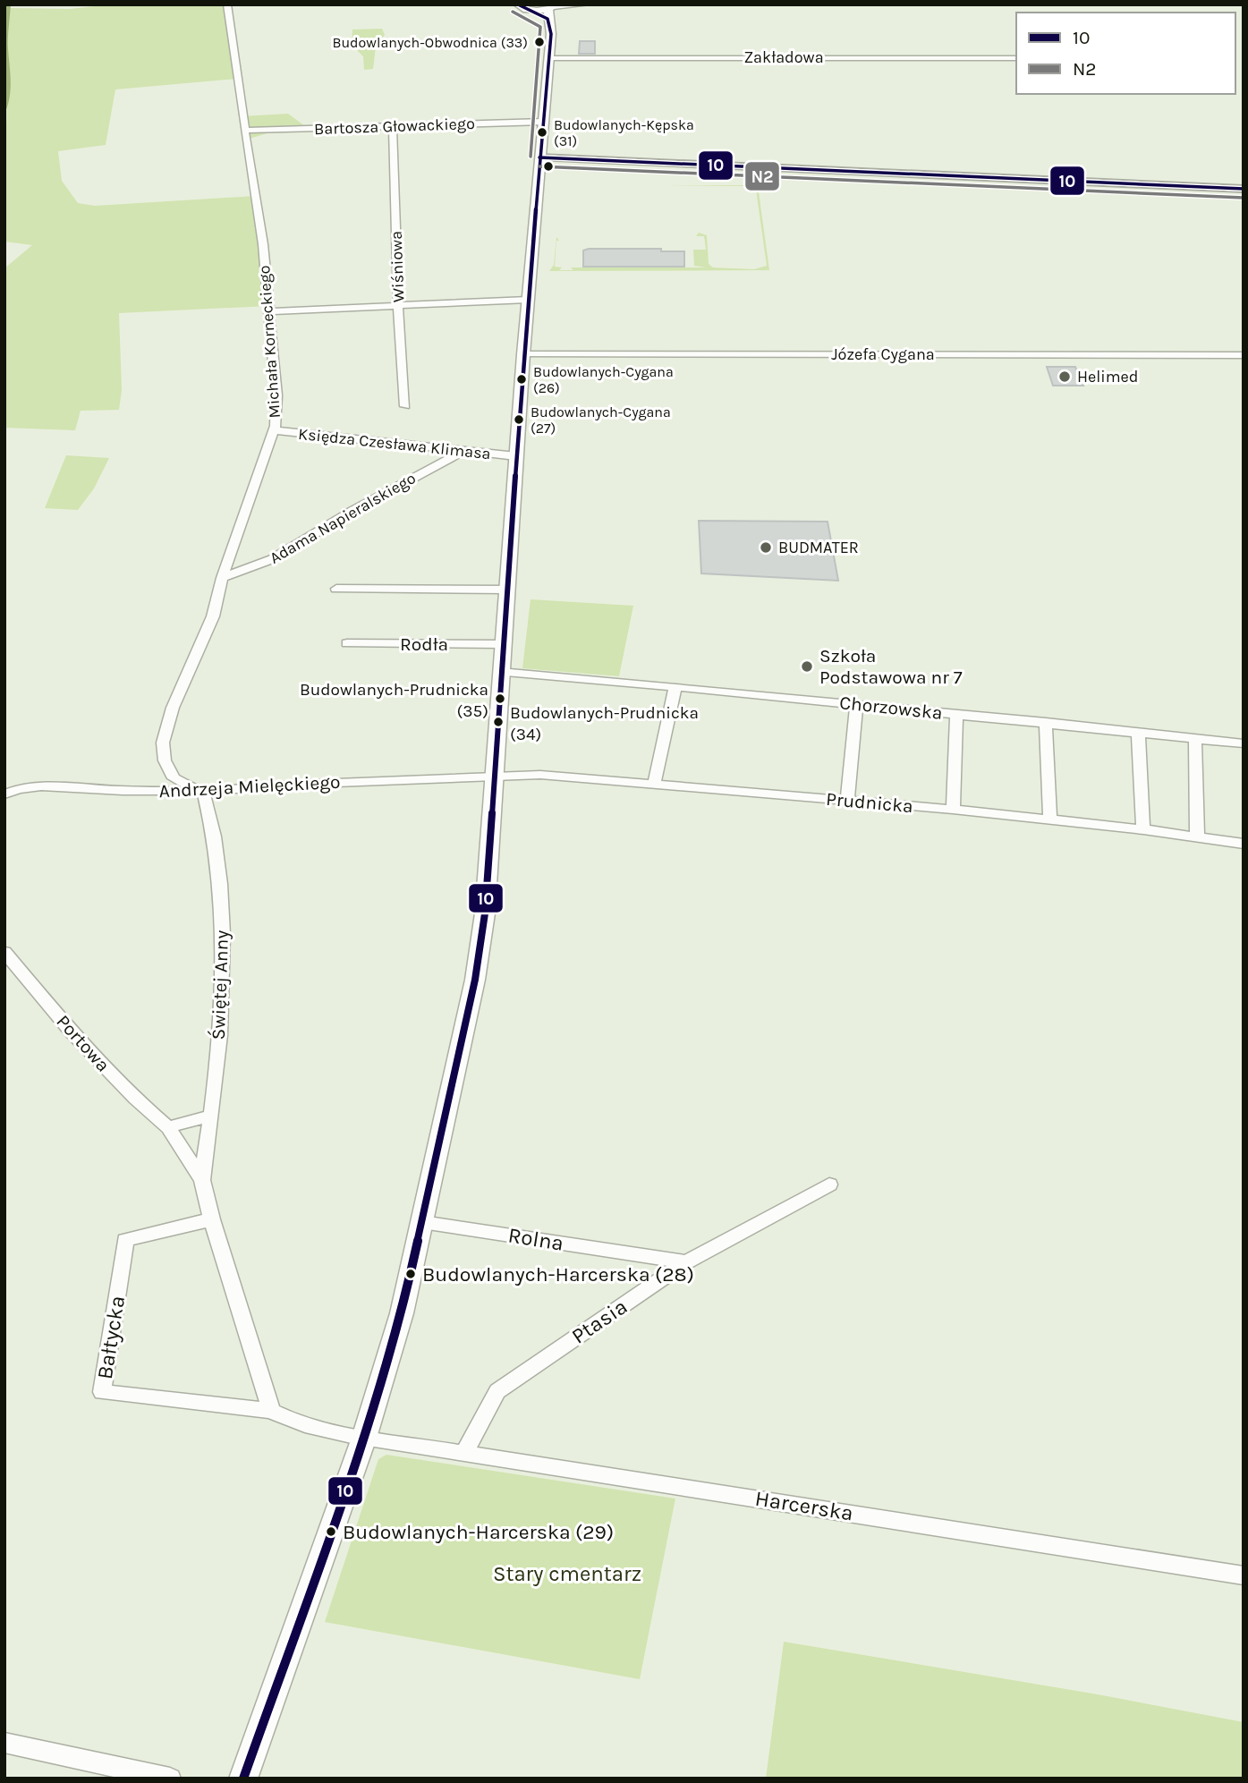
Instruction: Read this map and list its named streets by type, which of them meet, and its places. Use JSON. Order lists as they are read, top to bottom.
{
  "streets": {
    "street": [
      "Zakładowa",
      "Bartosza Głowackiego",
      "Wiśniowa",
      "Michała Korneckiego",
      "Józefa Cygana",
      "Księdza Czesława Klimasa",
      "Adama Napieralskiego",
      "Rodła",
      "Chorzowska",
      "Andrzeja Mielęckiego",
      "Prudnicka",
      "Świętej Anny",
      "Portowa",
      "Rolna",
      "Ptasia",
      "Bałtycka",
      "Harcerska"
    ]
  },
  "crossings": [
    ["Bartosza Głowackiego", "Wiśniowa"],
    ["Bartosza Głowackiego", "Michała Korneckiego"],
    ["Michała Korneckiego", "Księdza Czesława Klimasa"],
    ["Michała Korneckiego", "Adama Napieralskiego"],
    ["Michała Korneckiego", "Andrzeja Mielęckiego"],
    ["Michała Korneckiego", "Świętej Anny"],
    ["Księdza Czesława Klimasa", "Adama Napieralskiego"],
    ["Andrzeja Mielęckiego", "Prudnicka"],
    ["Andrzeja Mielęckiego", "Świętej Anny"],
    ["Świętej Anny", "Portowa"],
    ["Świętej Anny", "Bałtycka"],
    ["Świętej Anny", "Harcerska"],
    ["Rolna", "Ptasia"],
    ["Ptasia", "Harcerska"],
    ["Bałtycka", "Harcerska"]
  ],
  "parks": ["Stary cmentarz"],
  "places": [
    "Budowlanych-Obwodnica (33)",
    "Budowlanych-Kępska (31)",
    "Helimed",
    "Budowlanych-Cygana (26)",
    "Budowlanych-Cygana (27)",
    "BUDMATER",
    "Szkoła Podstawowa nr 7",
    "Budowlanych-Prudnicka (35)",
    "Budowlanych-Prudnicka (34)",
    "Budowlanych-Harcerska (28)",
    "Budowlanych-Harcerska (29)"
  ],
  "lines": ["transit line 10", "transit line N2"],
  "legend": ["10", "N2"]
}
